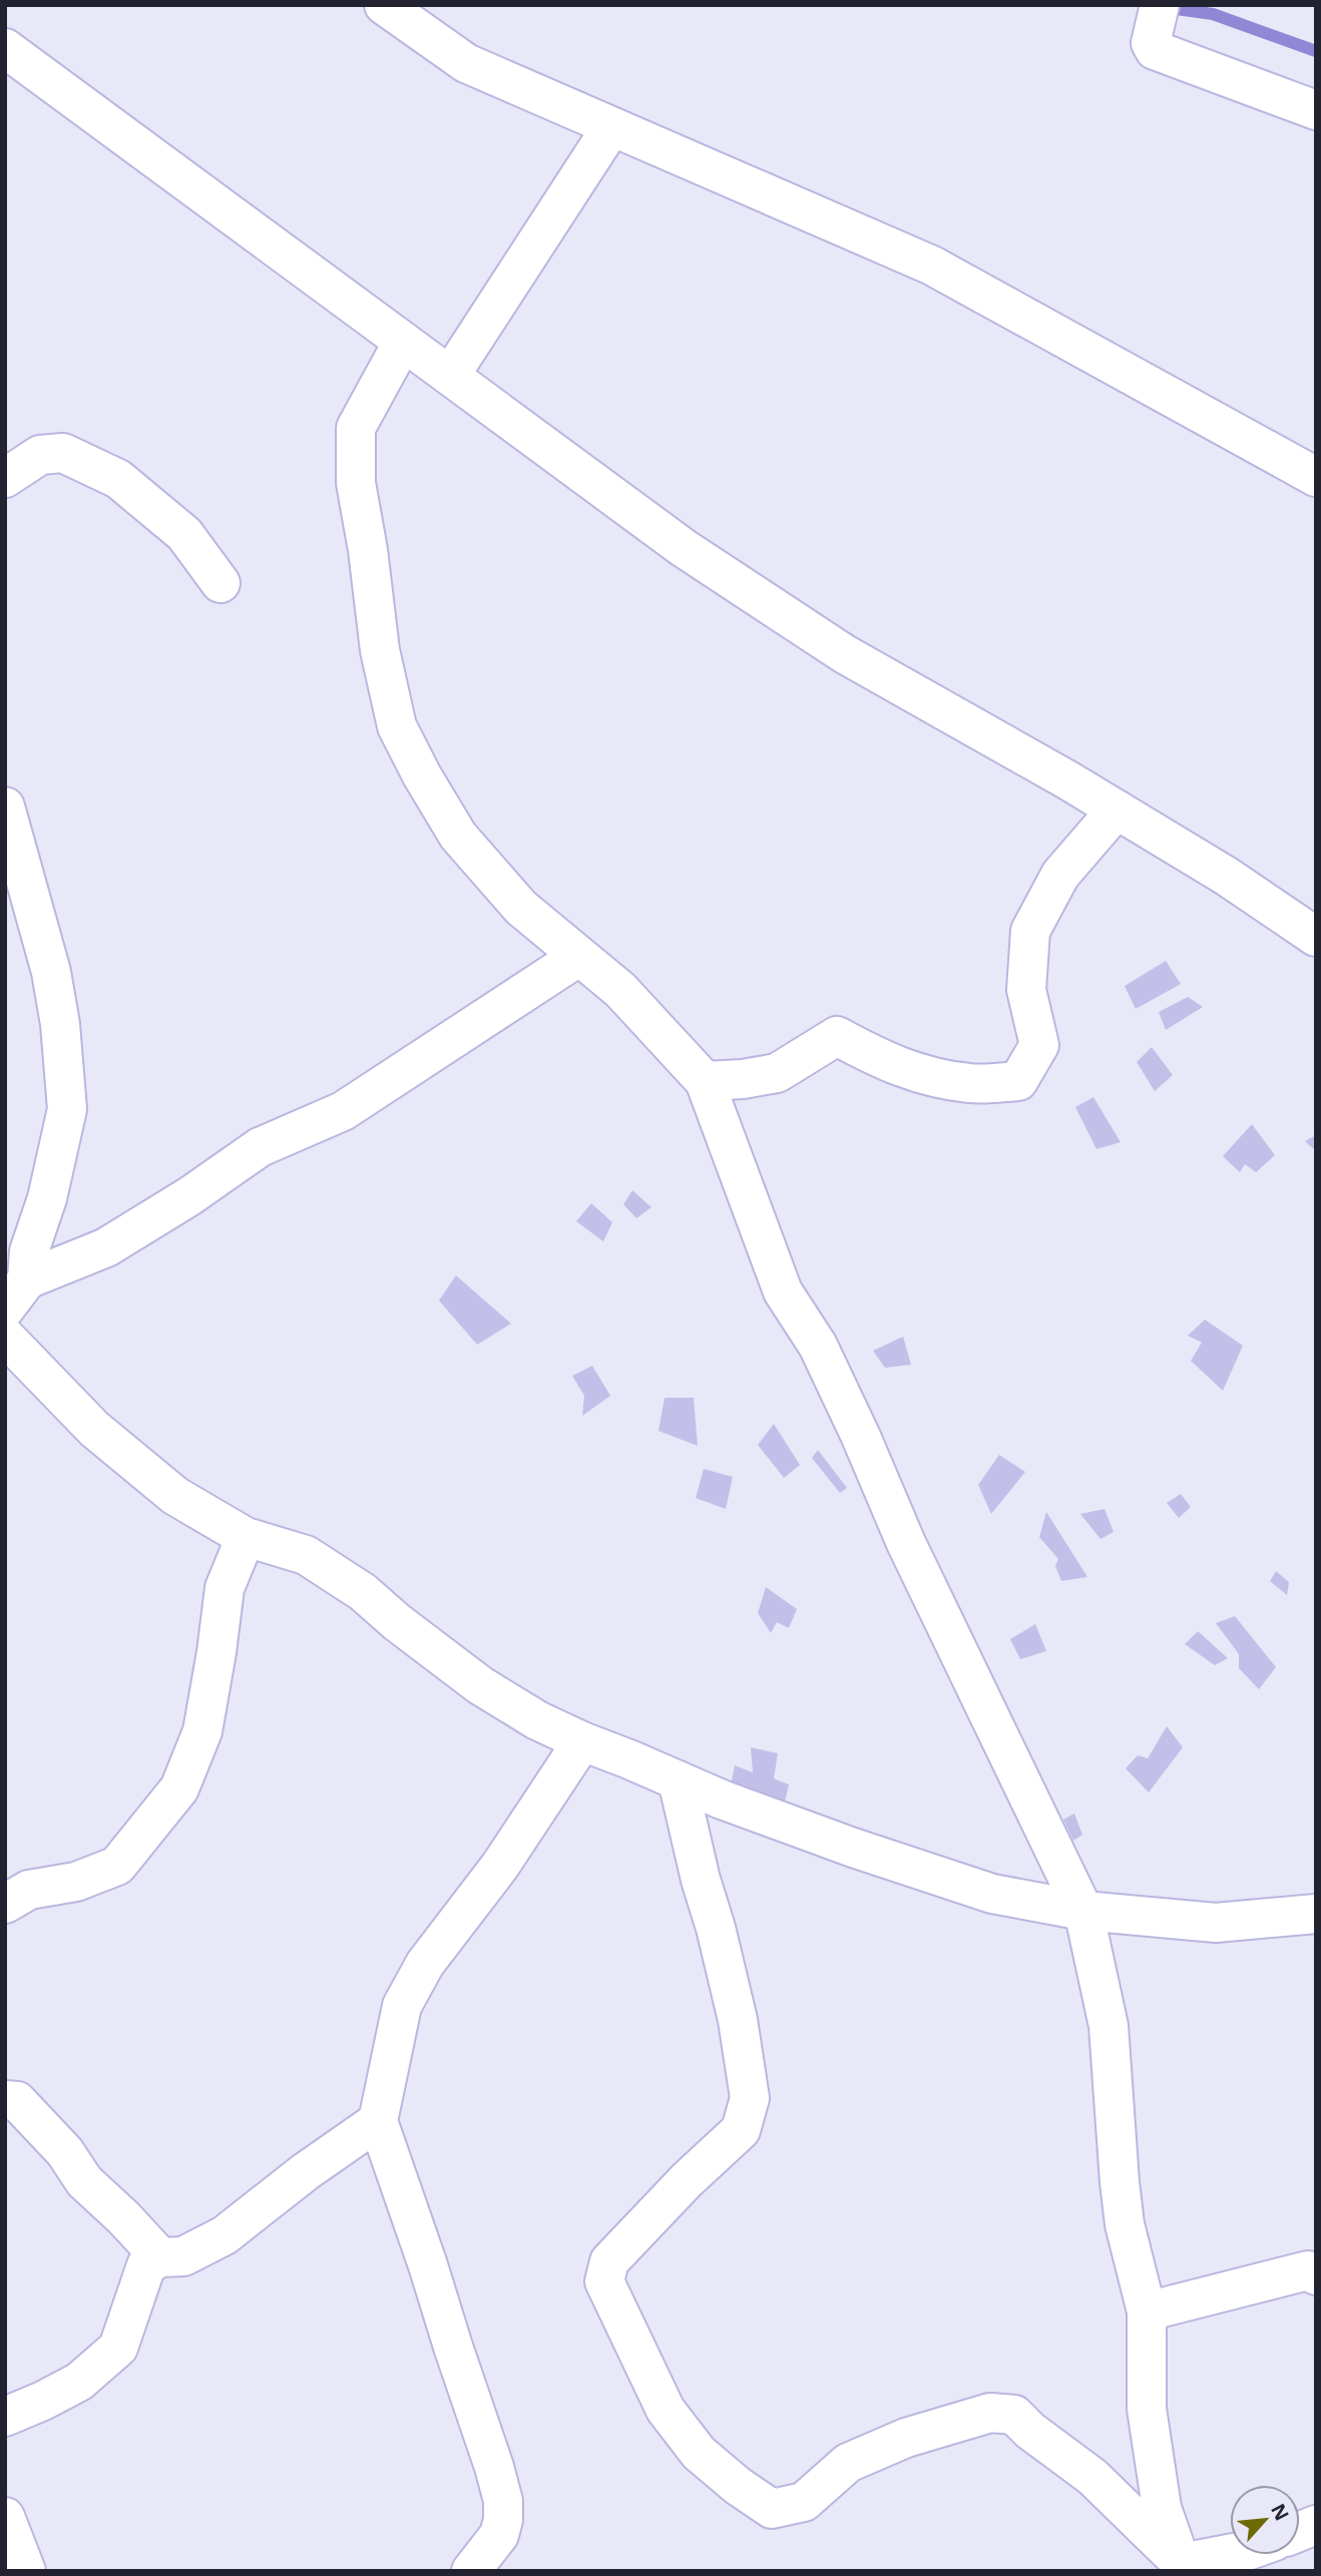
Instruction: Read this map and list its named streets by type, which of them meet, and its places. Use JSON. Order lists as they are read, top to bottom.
{
  "north": "top right"
}
